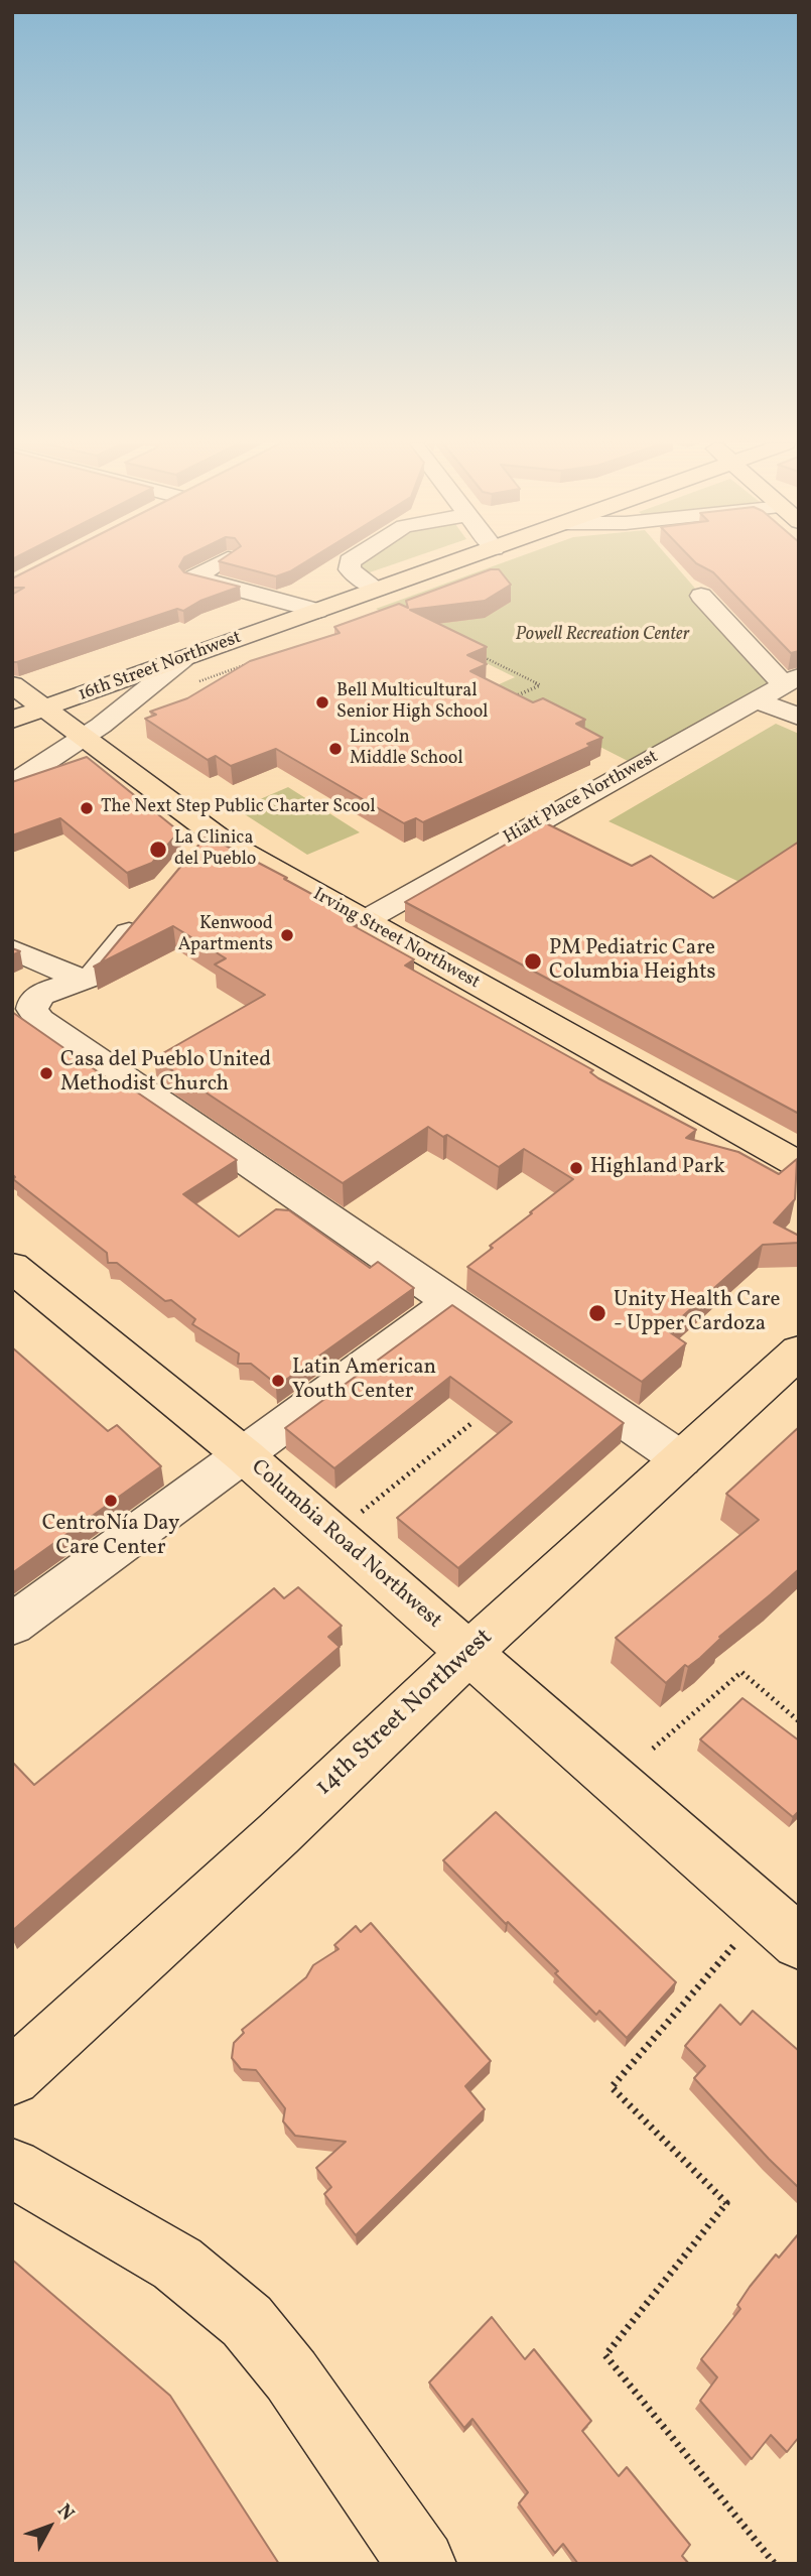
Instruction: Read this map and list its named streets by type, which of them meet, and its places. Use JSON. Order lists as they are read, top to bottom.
{
  "streets": {
    "main road": [
      "16th Street Northwest",
      "Irving Street Northwest",
      "Columbia Road Northwest",
      "14th Street Northwest"
    ],
    "street": ["Hiatt Place Northwest"]
  },
  "crossings": [
    ["16th Street Northwest", "Irving Street Northwest"],
    ["Hiatt Place Northwest", "Irving Street Northwest"],
    ["Columbia Road Northwest", "14th Street Northwest"]
  ],
  "parks": ["Powell Recreation Center"],
  "places": [
    "Bell Multicultural Senior High School",
    "Lincoln Middle School",
    "The Next Step Public Charter Scool",
    "La Clinica del Pueblo",
    "Kenwood Apartments",
    "PM Pediatric Care Columbia Heights",
    "Casa del Pueblo United Methodist Church",
    "Highland Park",
    "Unity Health Care - Upper Cardoza",
    "Latin American Youth Center",
    "CentroNía Day Care Center"
  ],
  "north": "top right"
}
